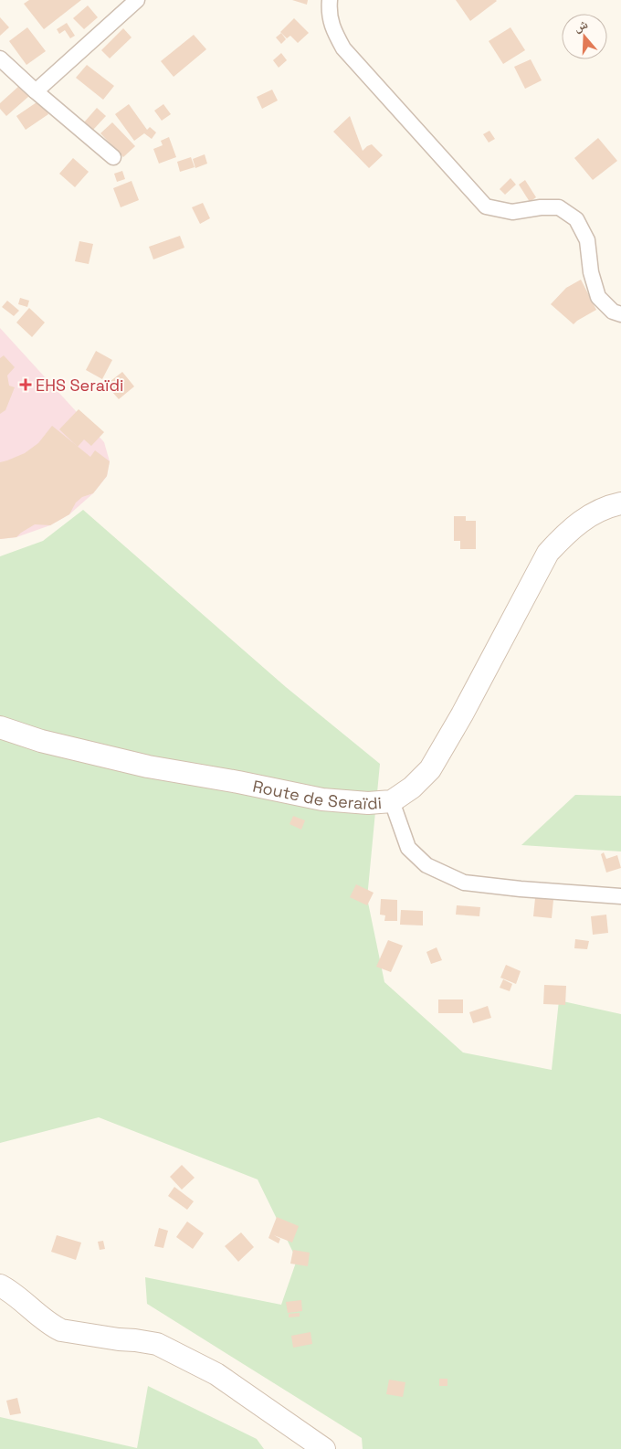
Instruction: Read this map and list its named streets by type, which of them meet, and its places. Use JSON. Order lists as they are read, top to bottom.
{
  "streets": {
    "main road": ["Route de Seraïdi"]
  },
  "places": {
    "health": ["EHS Seraïdi"]
  },
  "north": "top"
}
